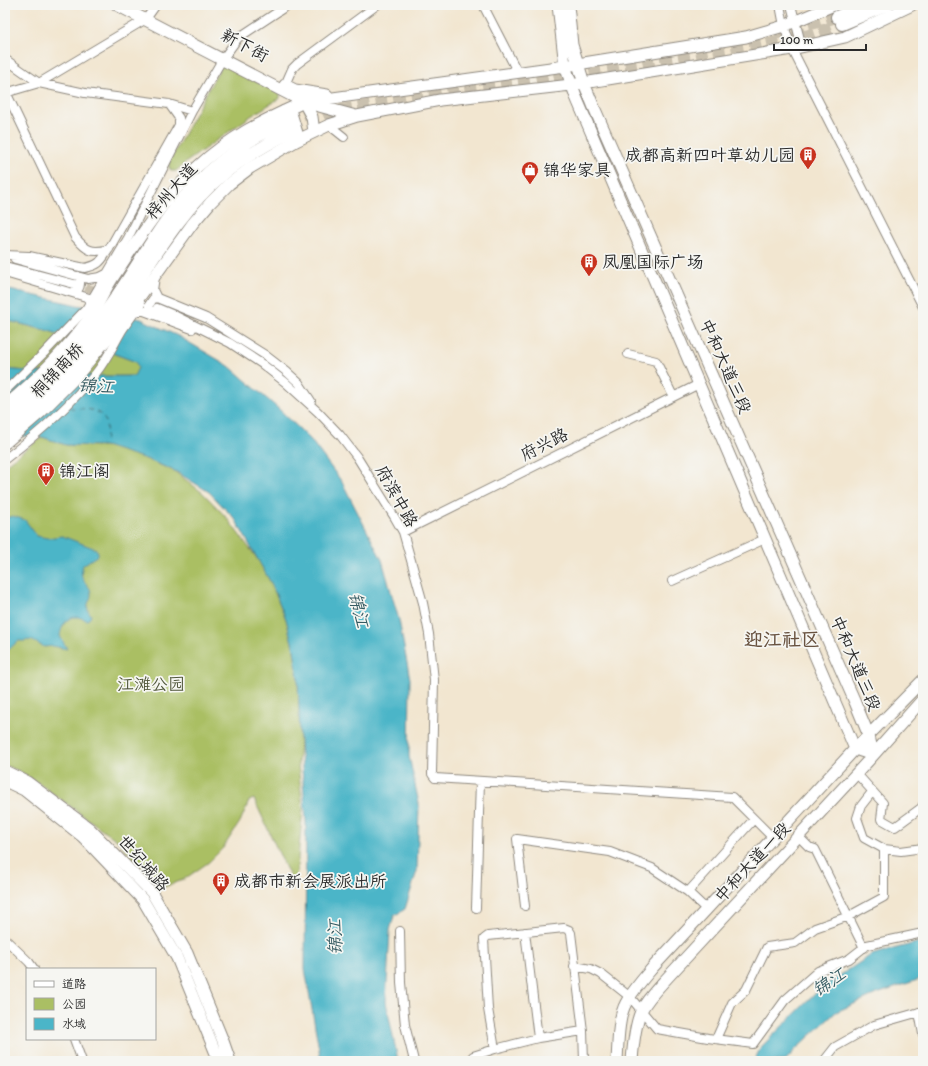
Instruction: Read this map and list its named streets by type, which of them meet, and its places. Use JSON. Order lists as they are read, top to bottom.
{
  "streets": {
    "highway": ["梓州大道", "桐锦南桥"],
    "main road": [
      "新下街",
      "中和大道三段",
      "中和大道一段",
      "世纪城路"
    ],
    "street": ["府兴路", "府滨中路"]
  },
  "crossings": [
    ["梓州大道", "桐锦南桥"],
    ["梓州大道", "府滨中路"],
    ["中和大道三段", "中和大道一段"],
    ["桐锦南桥", "府滨中路"],
    ["府兴路", "府滨中路"]
  ],
  "districts": ["迎江社区"],
  "water": ["锦江"],
  "parks": ["江滩公园"],
  "places": {
    "building": [
      "成都高新四叶草幼儿园",
      "凤凰国际广场",
      "锦江阁",
      "成都市新会展派出所"
    ],
    "shop": ["锦华家具"]
  },
  "legend": ["道路", "公园", "水域"],
  "scale_bar": "100 m"
}
